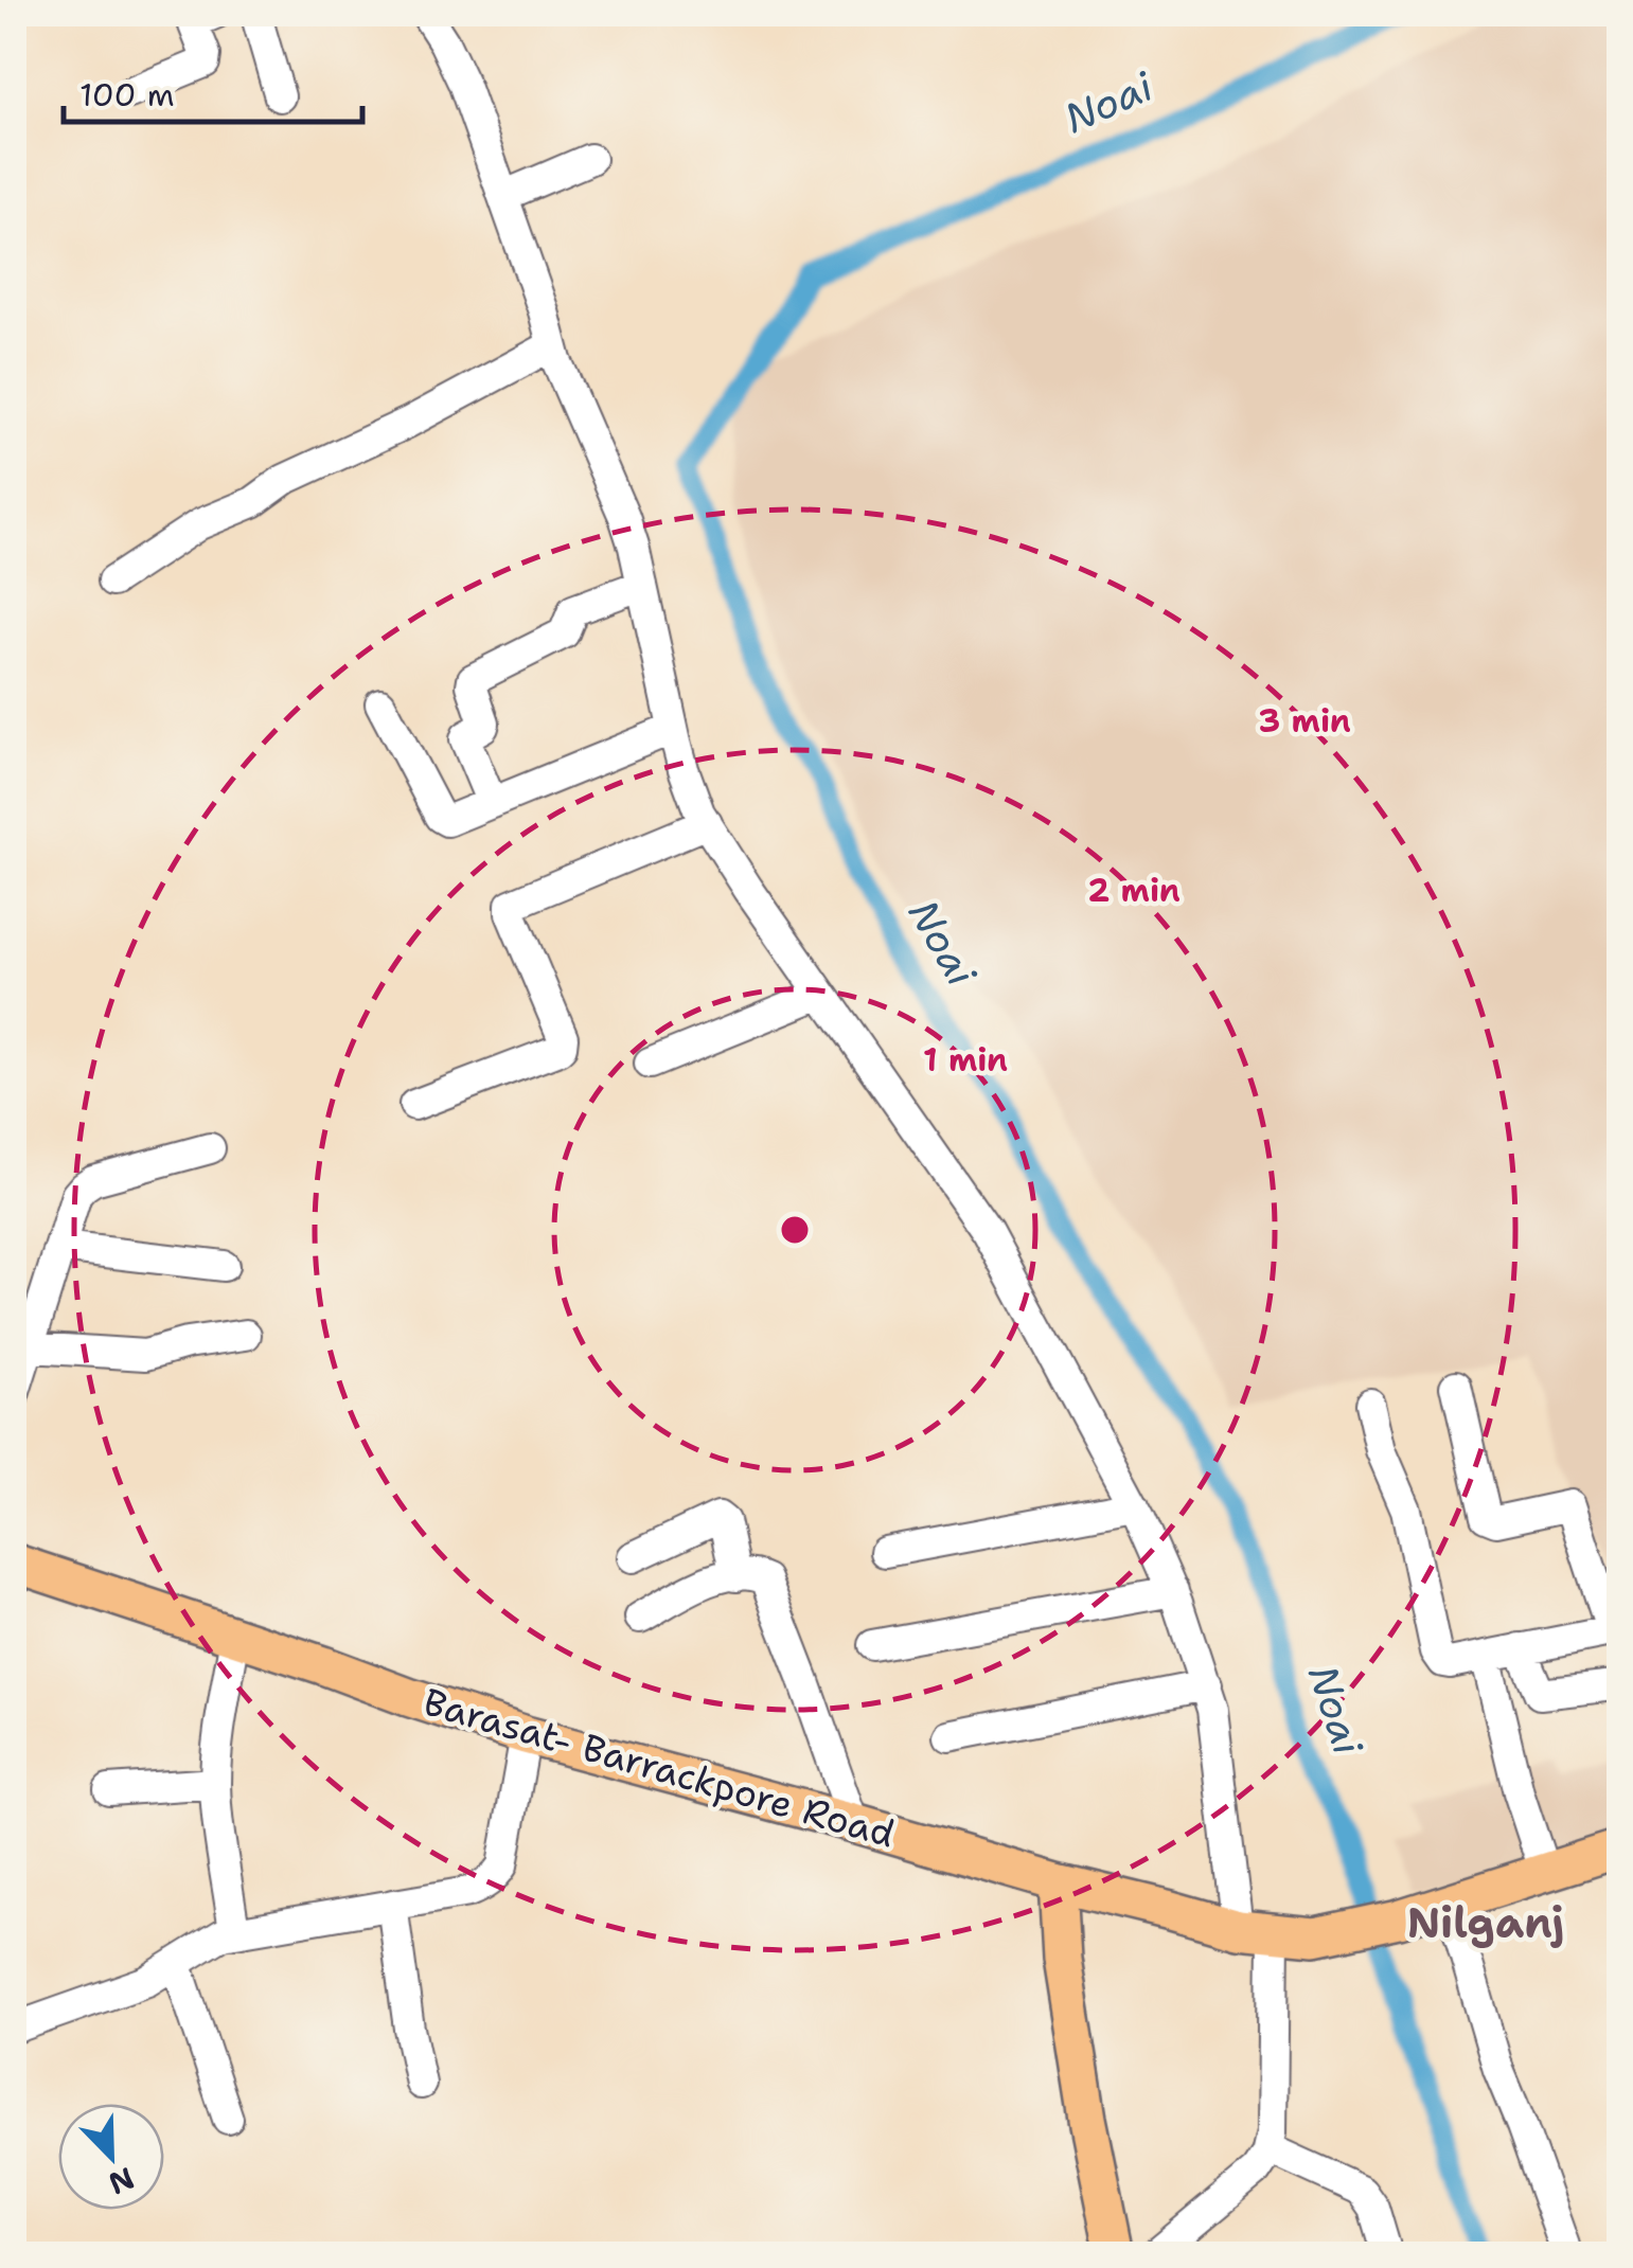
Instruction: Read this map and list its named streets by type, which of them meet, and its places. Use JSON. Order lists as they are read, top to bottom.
{
  "streets": {
    "main road": ["Barasat- Barrackpore Road"]
  },
  "districts": ["Nilganj"],
  "water": ["Noai"],
  "scale_bar": "100 m",
  "north": "bottom right",
  "rings": ["3 min", "2 min", "1 min"]
}
